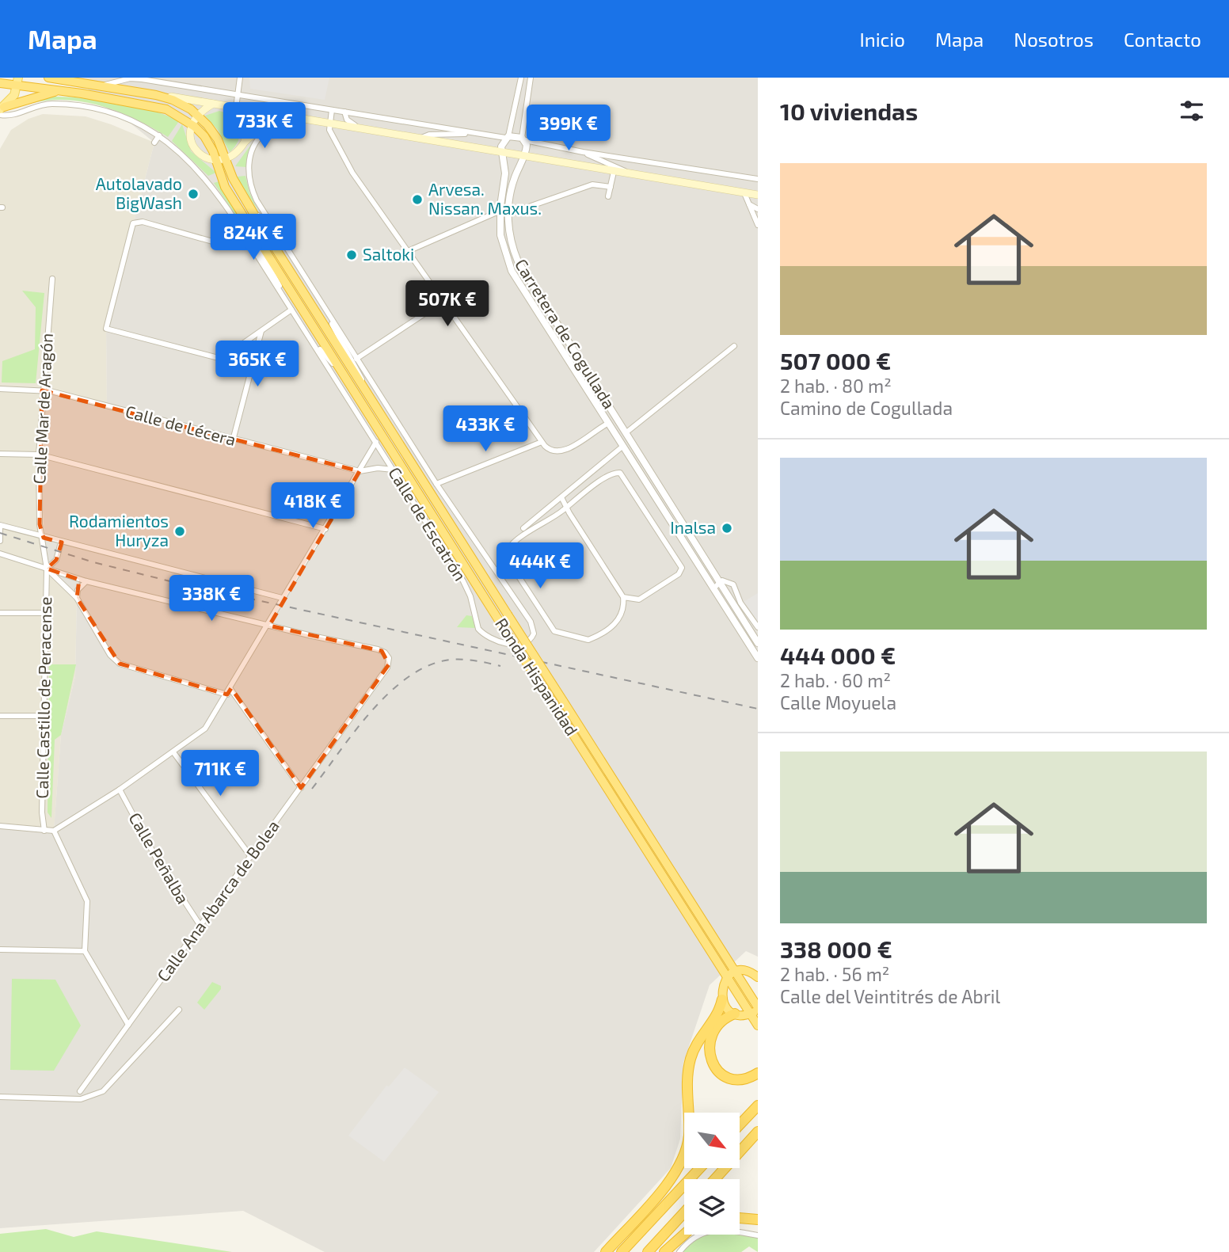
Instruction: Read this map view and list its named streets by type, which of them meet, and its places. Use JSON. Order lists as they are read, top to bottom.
{
  "streets": {
    "highway": ["Ronda Hispanidad"],
    "street": [
      "Carretera de Cogullada",
      "Calle Mar de Aragón",
      "Calle de Lécera",
      "Calle de Escatrón",
      "Calle Castillo de Peracense",
      "Calle Peñalba",
      "Calle Ana Abarca de Bolea"
    ]
  },
  "crossings": [
    ["Carretera de Cogullada", "Ronda Hispanidad"],
    ["Calle Mar de Aragón", "Calle de Lécera"],
    ["Calle Mar de Aragón", "Calle Castillo de Peracense"],
    ["Calle de Lécera", "Calle de Escatrón"],
    ["Calle de Escatrón", "Ronda Hispanidad"],
    ["Calle Peñalba", "Calle Ana Abarca de Bolea"]
  ],
  "places": [
    "Autolavado BigWash",
    "Arvesa. Nissan. Maxus.",
    "Saltoki",
    "Inalsa",
    "Rodamientos Huryza"
  ],
  "north": "bottom right",
  "page": {
    "header": "Mapa",
    "nav": [
      "Inicio",
      "Mapa",
      "Nosotros",
      "Contacto"
    ],
    "heading": "10 viviendas",
    "price": [
      "733K €",
      "399K €",
      "824K €",
      "507K €",
      "365K €",
      "433K €",
      "418K €",
      "444K €",
      "338K €",
      "711K €"
    ],
    "list": [
      {
        "name": "507 000 €",
        "note": "2 hab. · 80 m² · Camino de Cogullada"
      },
      {
        "name": "444 000 €",
        "note": "2 hab. · 60 m² · Calle Moyuela"
      },
      {
        "name": "338 000 €",
        "note": "2 hab. · 56 m² · Calle del Veintitrés de Abril"
      }
    ]
  }
}
